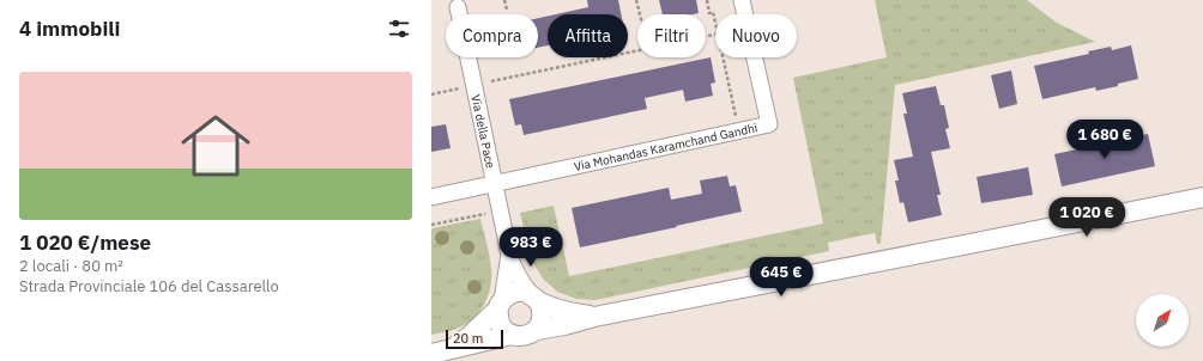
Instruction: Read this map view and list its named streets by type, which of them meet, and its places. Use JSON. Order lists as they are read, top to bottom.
{
  "streets": {
    "street": ["Via della Pace", "Via Mohandas Karamchand Gandhi"]
  },
  "crossings": [
    ["Via della Pace", "Via Mohandas Karamchand Gandhi"]
  ],
  "scale_bar": "20 m",
  "north": "top right",
  "page": {
    "heading": "4 immobili",
    "chip": [
      "Compra",
      "Affitta",
      "Filtri",
      "Nuovo"
    ],
    "list": [
      {
        "name": "1 020 €/mese",
        "note": "2 locali · 80 m² · Strada Provinciale 106 del Cassarello"
      }
    ],
    "price": [
      "1 680 €",
      "1 020 €",
      "983 €",
      "645 €"
    ],
    "scale": "20 m"
  }
}
